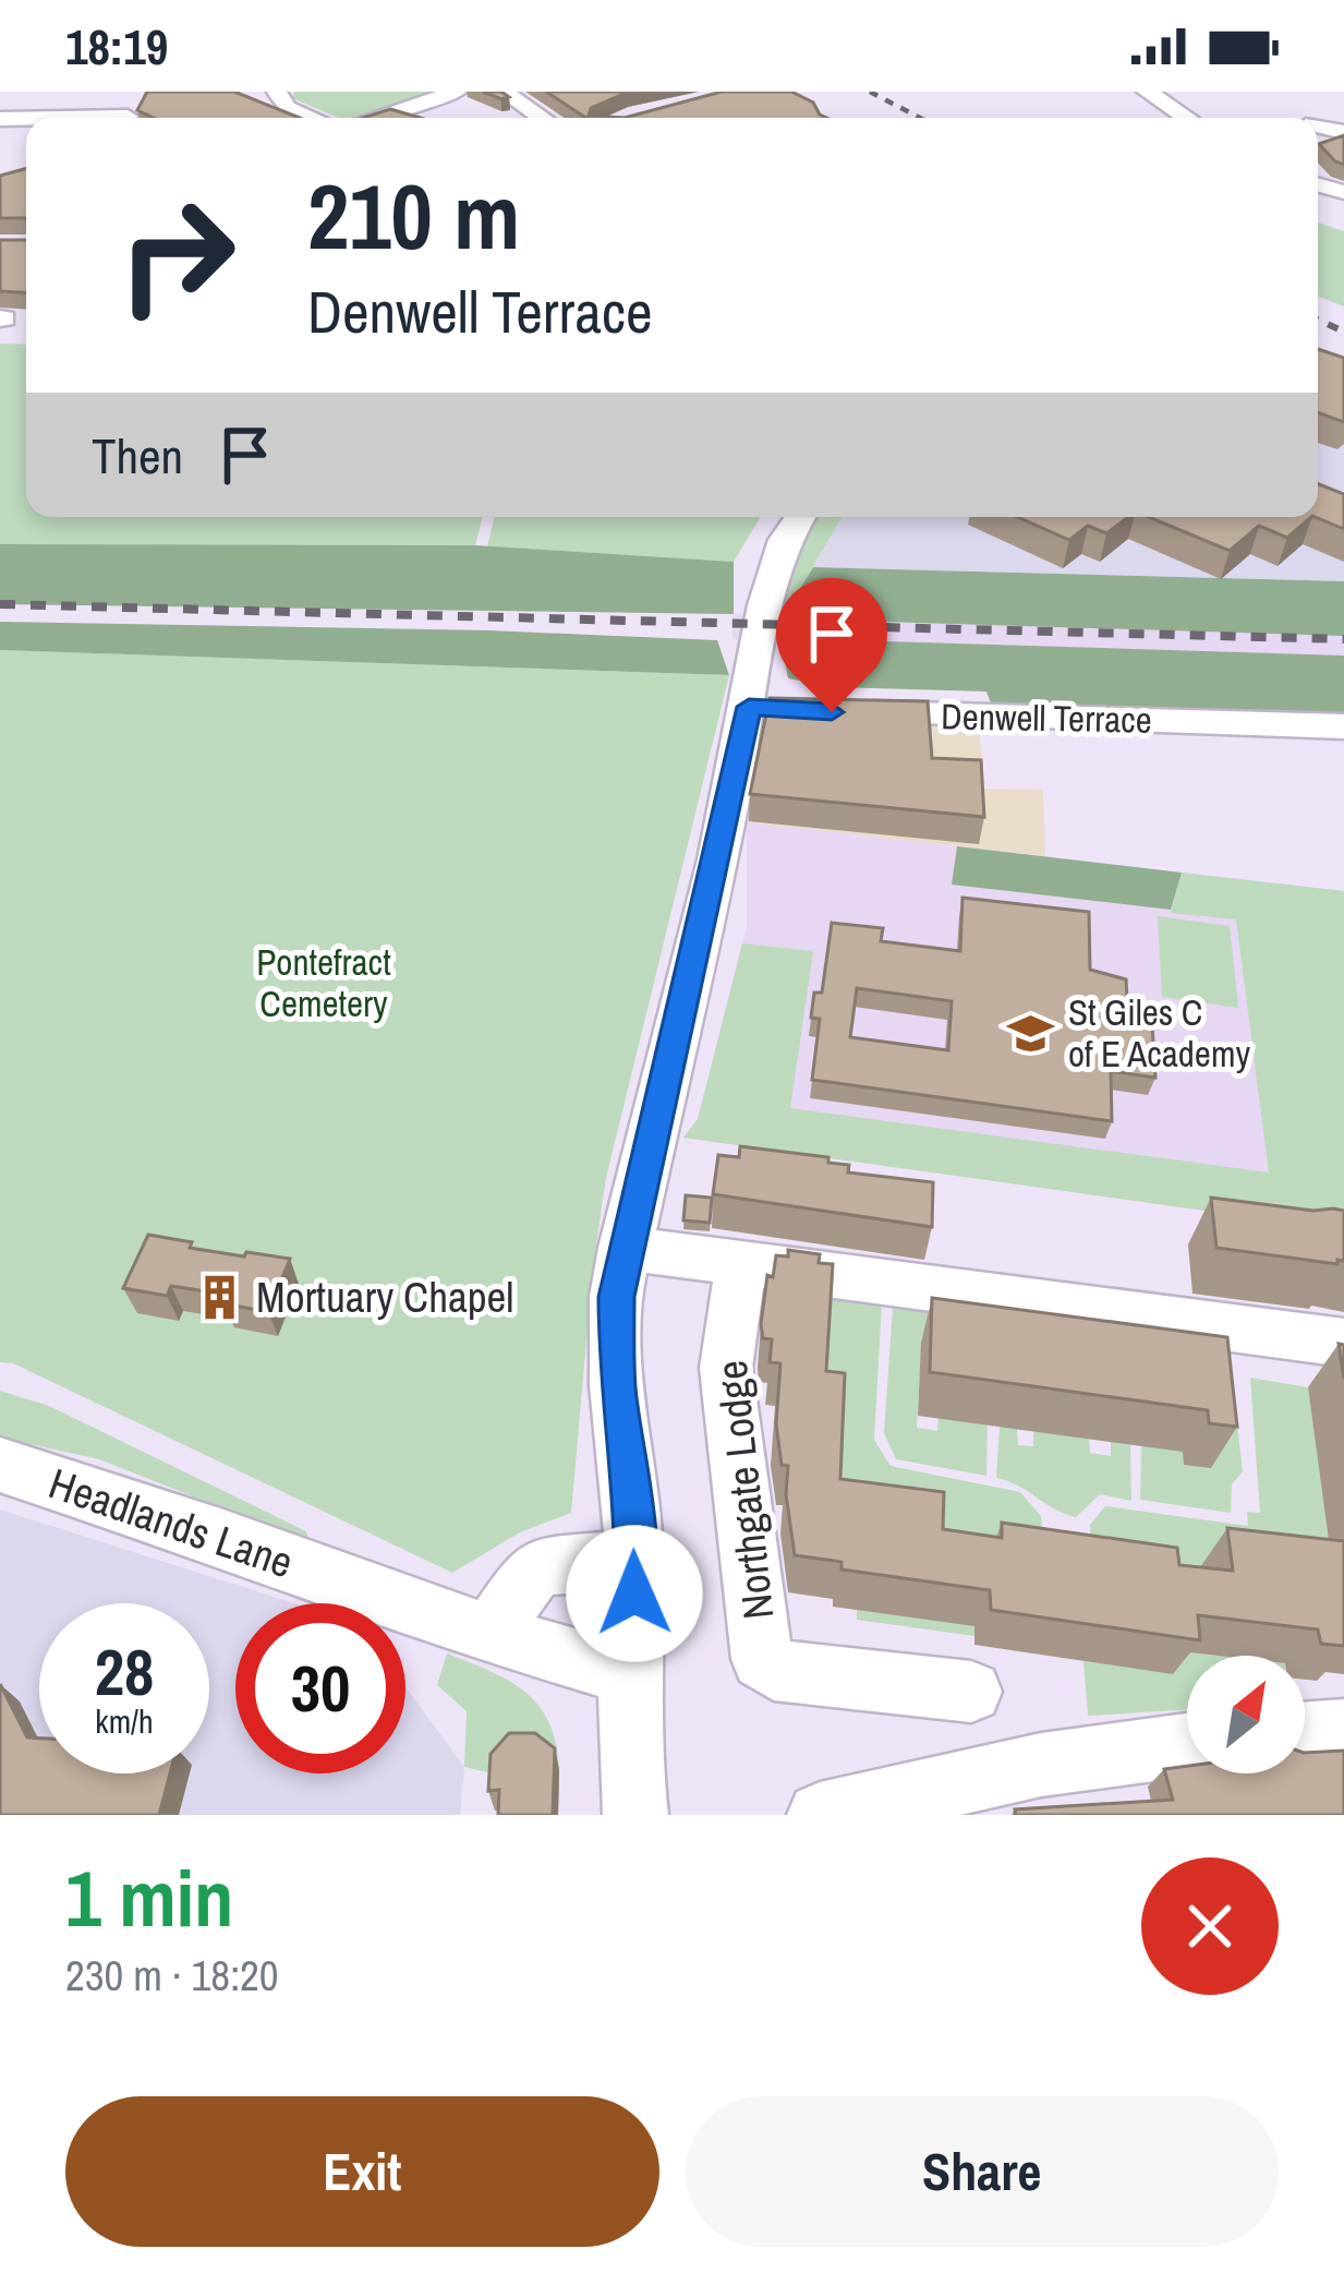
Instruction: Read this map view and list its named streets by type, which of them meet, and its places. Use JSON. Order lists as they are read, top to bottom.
{
  "streets": {
    "street": ["Denwell Terrace", "Northgate Lodge", "Headlands Lane"]
  },
  "parks": ["Pontefract Cemetery"],
  "places": {
    "school or university": ["St Giles C of E Academy"],
    "building": ["Mortuary Chapel"]
  },
  "north": "top right",
  "page": {
    "status": "18:19",
    "turn": ["210 m", "Denwell Terrace"],
    "then": "Then",
    "speed": "28 km/h",
    "limit": "30",
    "heading": ["1 min", "230 m · 18:20"],
    "buttons": ["Exit", "Share"]
  }
}
